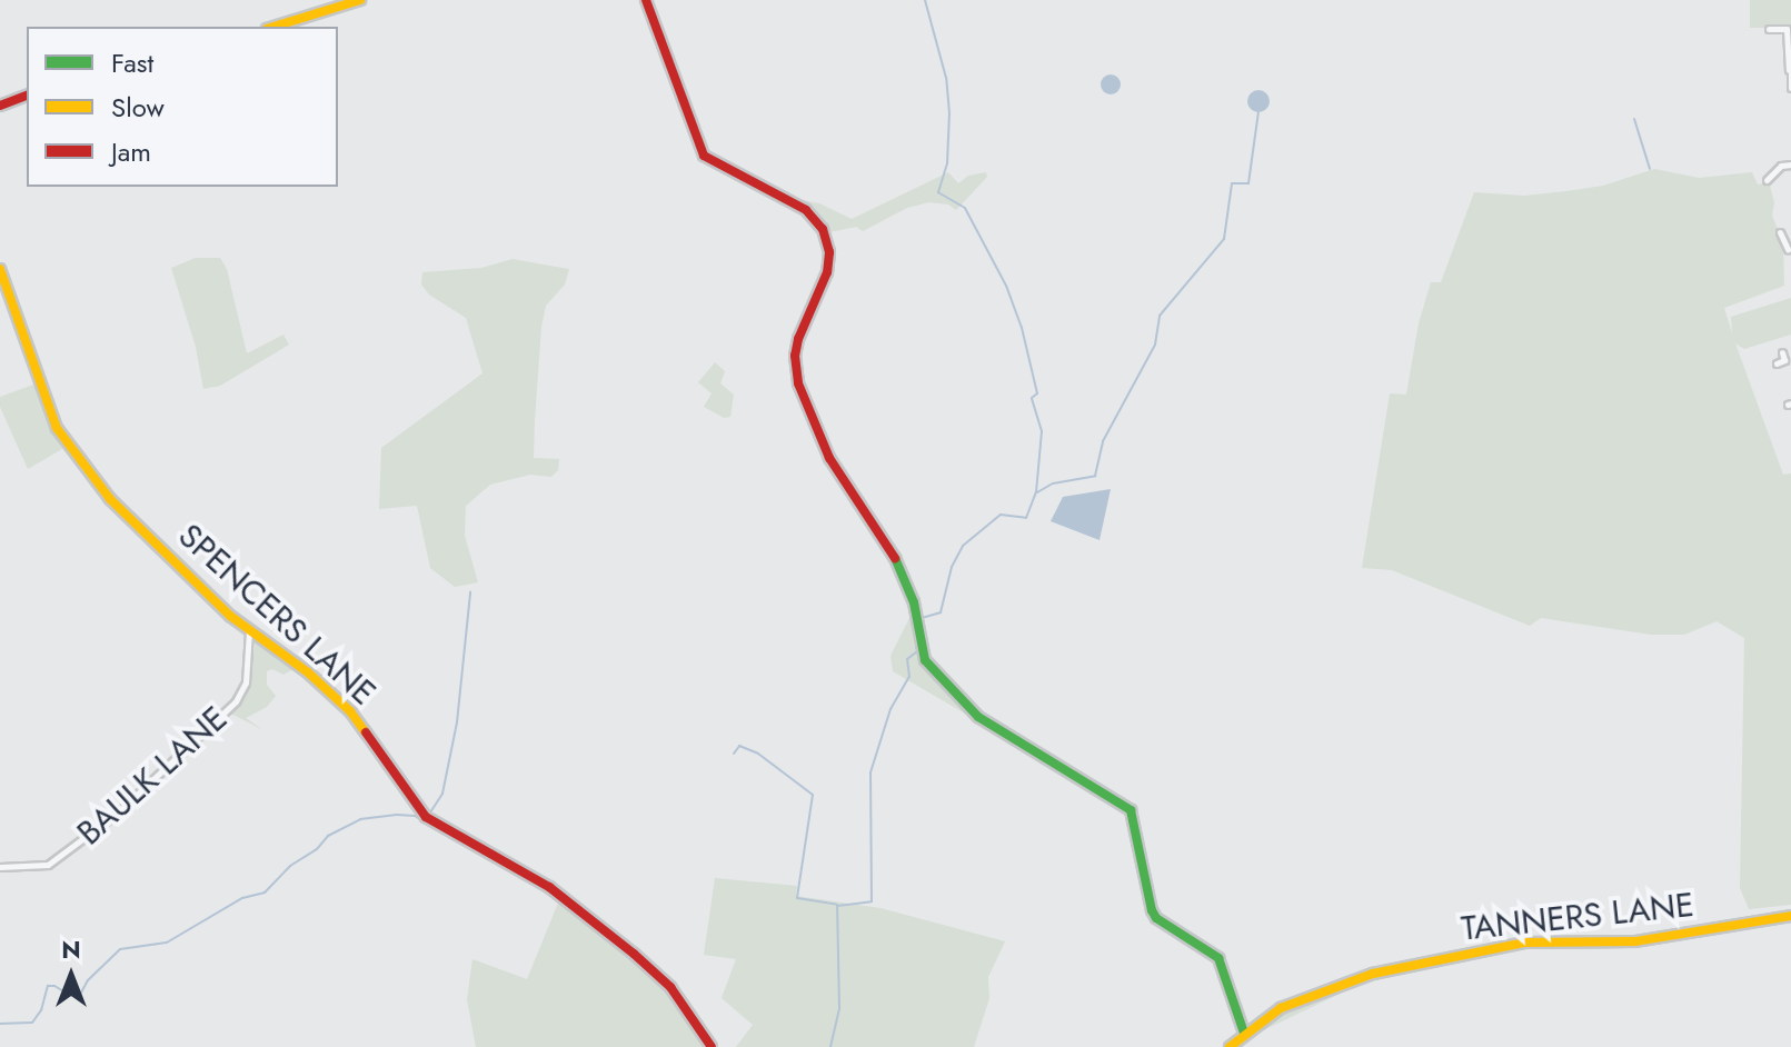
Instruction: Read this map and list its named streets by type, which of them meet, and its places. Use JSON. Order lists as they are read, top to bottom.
{
  "streets": {
    "street": ["SPENCERS LANE", "BAULK LANE", "TANNERS LANE"]
  },
  "crossings": [
    ["SPENCERS LANE", "BAULK LANE"]
  ],
  "legend": ["Fast", "Slow", "Jam"],
  "north": "top"
}
